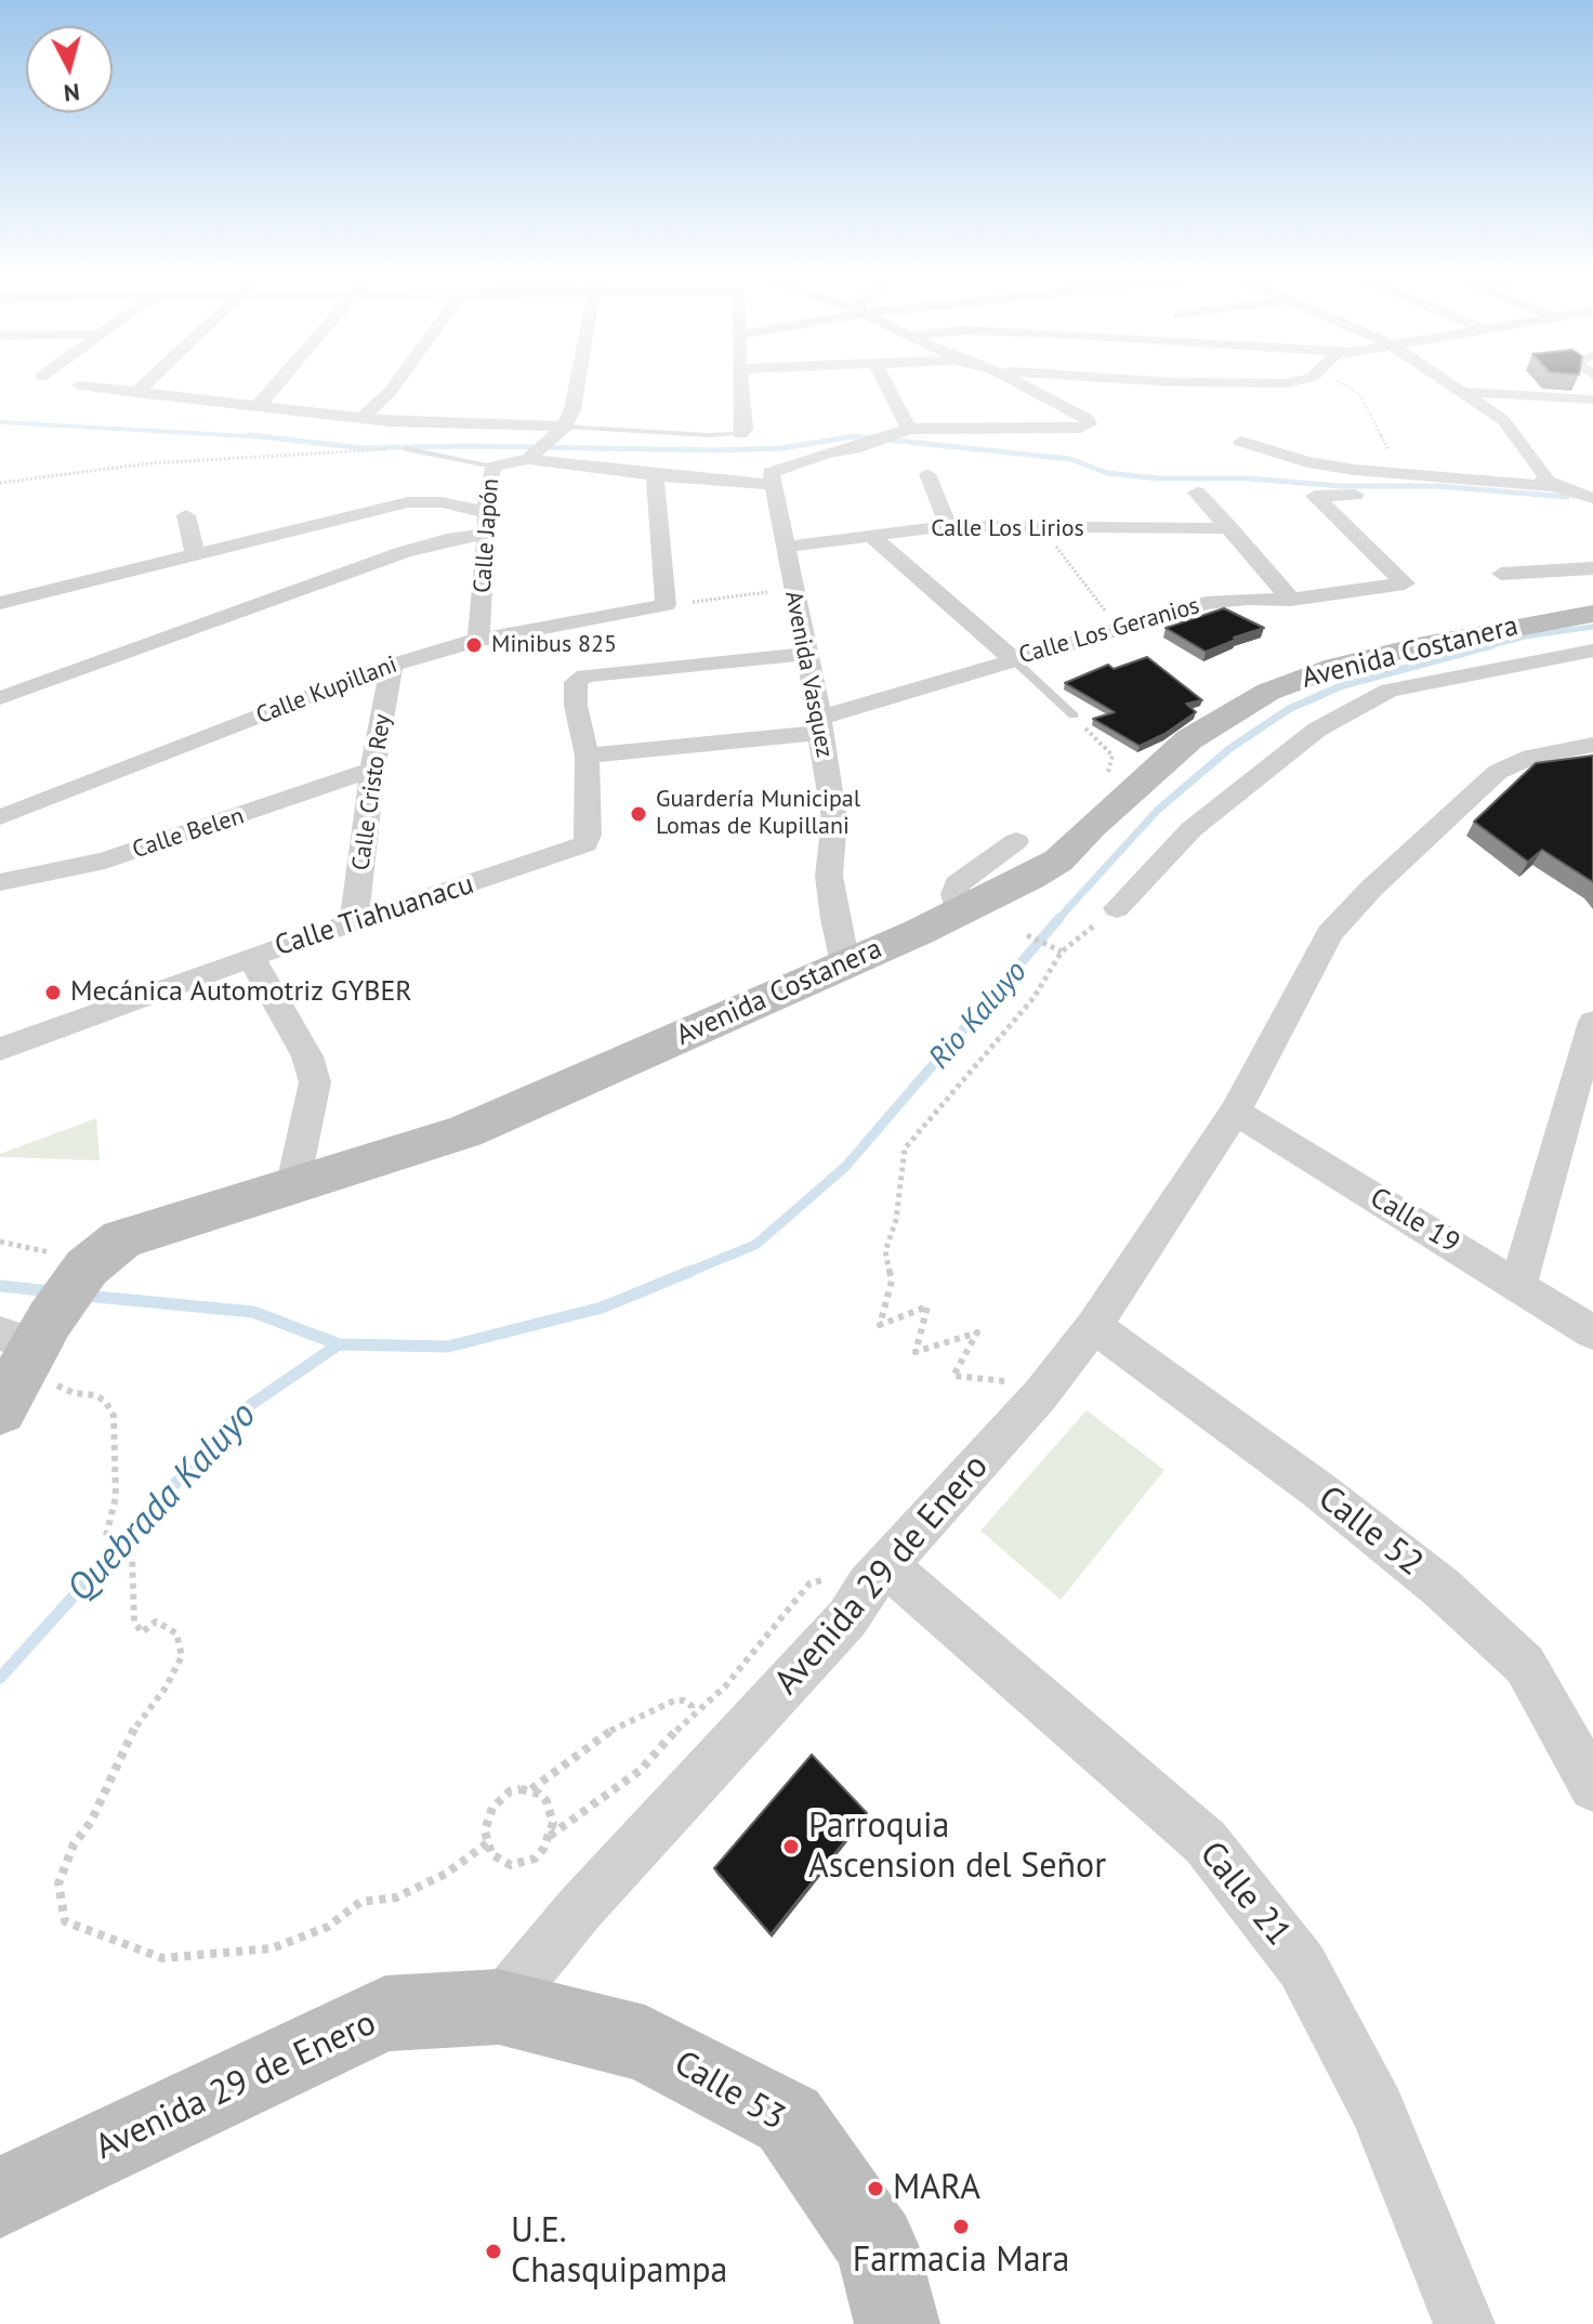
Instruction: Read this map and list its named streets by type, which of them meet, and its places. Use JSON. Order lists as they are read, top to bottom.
{
  "streets": {
    "main road": ["Avenida Costanera", "Avenida 29 de Enero", "Calle 53"],
    "street": [
      "Calle Los Lirios",
      "Calle Japón",
      "Calle Los Geranios",
      "Avenida Vasquez",
      "Calle Kupillani",
      "Calle Cristo Rey",
      "Calle Belen",
      "Calle Tiahuanacu",
      "Calle 19",
      "Calle 52",
      "Calle 21"
    ]
  },
  "crossings": [
    ["Calle Los Lirios", "Avenida Vasquez"],
    ["Calle Japón", "Calle Kupillani"],
    ["Calle Los Geranios", "Avenida Vasquez"],
    ["Calle Los Geranios", "Calle Tiahuanacu"],
    ["Avenida Costanera", "Avenida Vasquez"],
    ["Avenida Vasquez", "Calle Tiahuanacu"],
    ["Calle Kupillani", "Calle Cristo Rey"],
    ["Calle Cristo Rey", "Calle Belen"],
    ["Calle Cristo Rey", "Calle Tiahuanacu"],
    ["Calle 19", "Avenida 29 de Enero"],
    ["Calle 52", "Avenida 29 de Enero"],
    ["Avenida 29 de Enero", "Calle 21"],
    ["Avenida 29 de Enero", "Calle 53"]
  ],
  "water": ["Rio Kaluyo", "Quebrada Kaluyo"],
  "places": [
    "Minibus 825",
    "Guardería Municipal Lomas de Kupillani",
    "Mecánica Automotriz GYBER",
    "Parroquia Ascension del Señor",
    "MARA",
    "Farmacia Mara",
    "U.E. Chasquipampa"
  ],
  "north": "bottom"
}
